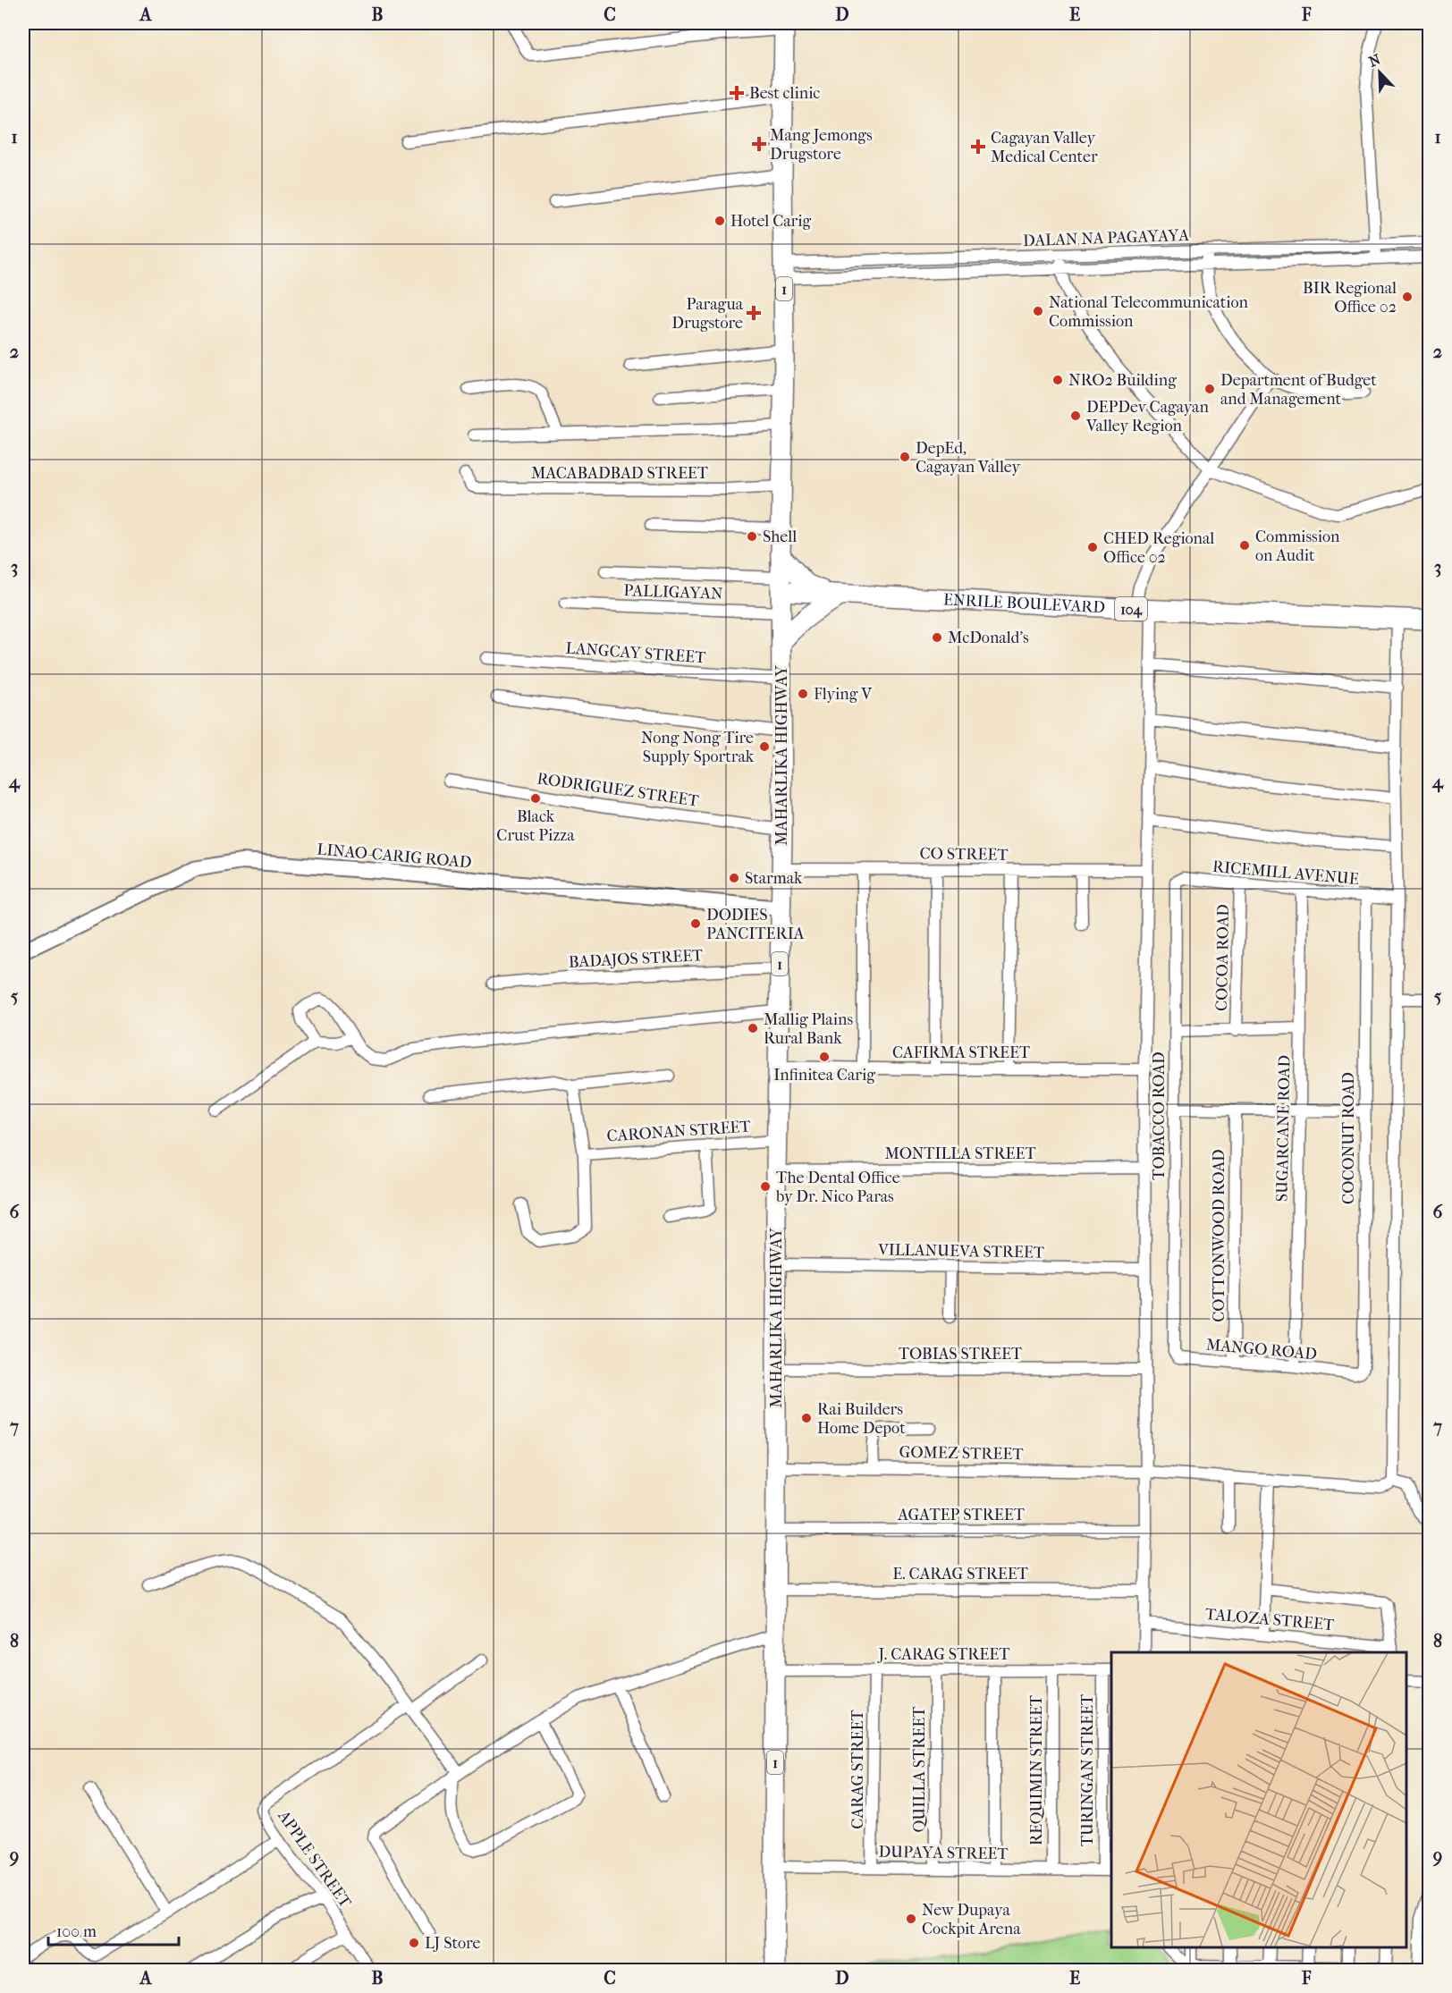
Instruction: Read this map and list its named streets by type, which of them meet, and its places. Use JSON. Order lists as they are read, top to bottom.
{
  "streets": {
    "highway": [
      "1",
      "ENRILE BOULEVARD",
      "104",
      "MAHARLIKA HIGHWAY"
    ],
    "main road": ["LINAO-CARIG ROAD"],
    "street": [
      "DALAN NA PAGAYAYA",
      "MACABADBAD STREET",
      "PALLIGAYAN",
      "LANGCAY STREET",
      "RODRIGUEZ STREET",
      "CO STREET",
      "RICEMILL AVENUE",
      "COCOA ROAD",
      "BADAJOS STREET",
      "CAFIRMA STREET",
      "TOBACCO ROAD",
      "SUGARCANE ROAD",
      "CARONAN STREET",
      "COCONUT ROAD",
      "MONTILLA STREET",
      "COTTONWOOD ROAD",
      "VILLANUEVA STREET",
      "MANGO ROAD",
      "TOBIAS STREET",
      "GOMEZ STREET",
      "AGATEP STREET",
      "E. CARAG STREET",
      "TALOZA STREET",
      "J. CARAG STREET",
      "CARAG STREET",
      "QUILLA STREET",
      "REQUIMIN STREET",
      "TURINGAN STREET",
      "DUPAYA STREET",
      "APPLE STREET"
    ]
  },
  "crossings": [
    ["DALAN NA PAGAYAYA", "MAHARLIKA HIGHWAY"],
    ["MACABADBAD STREET", "MAHARLIKA HIGHWAY"],
    ["PALLIGAYAN", "MAHARLIKA HIGHWAY"],
    ["ENRILE BOULEVARD", "MAHARLIKA HIGHWAY"],
    ["LANGCAY STREET", "MAHARLIKA HIGHWAY"],
    ["MAHARLIKA HIGHWAY", "RODRIGUEZ STREET"],
    ["MAHARLIKA HIGHWAY", "CO STREET"],
    ["MAHARLIKA HIGHWAY", "LINAO-CARIG ROAD"],
    ["MAHARLIKA HIGHWAY", "BADAJOS STREET"],
    ["MAHARLIKA HIGHWAY", "CAFIRMA STREET"],
    ["MAHARLIKA HIGHWAY", "CARONAN STREET"],
    ["MAHARLIKA HIGHWAY", "MONTILLA STREET"],
    ["MAHARLIKA HIGHWAY", "VILLANUEVA STREET"],
    ["MAHARLIKA HIGHWAY", "TOBIAS STREET"],
    ["MAHARLIKA HIGHWAY", "GOMEZ STREET"],
    ["MAHARLIKA HIGHWAY", "AGATEP STREET"],
    ["MAHARLIKA HIGHWAY", "E. CARAG STREET"],
    ["MAHARLIKA HIGHWAY", "J. CARAG STREET"],
    ["MAHARLIKA HIGHWAY", "DUPAYA STREET"],
    ["RICEMILL AVENUE", "COCOA ROAD"],
    ["RICEMILL AVENUE", "TOBACCO ROAD"],
    ["RICEMILL AVENUE", "SUGARCANE ROAD"],
    ["RICEMILL AVENUE", "COCONUT ROAD"],
    ["TOBACCO ROAD", "MANGO ROAD"],
    ["SUGARCANE ROAD", "MANGO ROAD"],
    ["COCONUT ROAD", "MANGO ROAD"],
    ["COTTONWOOD ROAD", "MANGO ROAD"],
    ["J. CARAG STREET", "CARAG STREET"],
    ["J. CARAG STREET", "QUILLA STREET"],
    ["J. CARAG STREET", "REQUIMIN STREET"],
    ["J. CARAG STREET", "TURINGAN STREET"],
    ["CARAG STREET", "DUPAYA STREET"],
    ["QUILLA STREET", "DUPAYA STREET"],
    ["REQUIMIN STREET", "DUPAYA STREET"],
    ["TURINGAN STREET", "DUPAYA STREET"]
  ],
  "places": {
    "health": [
      "Best clinic",
      "Mang Jemongs Drugstore",
      "Cagayan Valley Medical Center",
      "Paragua Drugstore"
    ],
    "other": [
      "Hotel Carig",
      "BIR Regional Office 02",
      "National Telecommunication Commission",
      "NRO2 Building",
      "Department of Budget and Management",
      "DEPDev Cagayan Valley Region",
      "DepEd, Cagayan Valley",
      "Shell",
      "Commission on Audit",
      "CHED Regional Office 02",
      "McDonald's",
      "Flying V",
      "Nong Nong Tire Supply Sportrak",
      "Black Crust Pizza",
      "Starmak",
      "DODIES PANCITERIA",
      "Mallig Plains Rural Bank",
      "Infinitea Carig",
      "The Dental Office by Dr. Nico Paras",
      "Rai Builders Home Depot",
      "New Dupaya Cockpit Arena",
      "LJ Store"
    ]
  },
  "scale_bar": "100 m",
  "north": "top left",
  "grid": {
    "columns": [
      "A",
      "B",
      "C",
      "D",
      "E",
      "F"
    ],
    "rows": [
      "1",
      "2",
      "3",
      "4",
      "5",
      "6",
      "7",
      "8",
      "9"
    ]
  }
}
